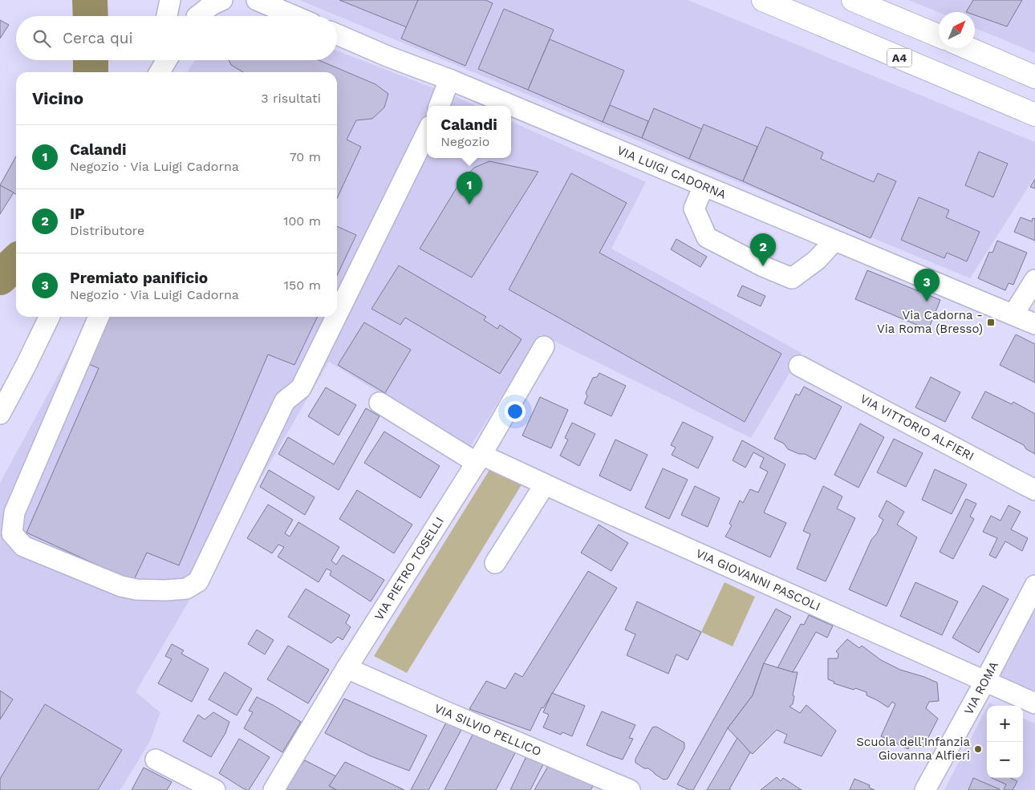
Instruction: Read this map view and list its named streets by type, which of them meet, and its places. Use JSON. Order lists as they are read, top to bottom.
{
  "streets": {
    "highway": ["A4"],
    "street": [
      "VIA LUIGI CADORNA",
      "VIA VITTORIO ALFIERI",
      "VIA PIETRO TOSELLI",
      "VIA GIOVANNI PASCOLI",
      "VIA ROMA",
      "VIA SILVIO PELLICO"
    ]
  },
  "crossings": [
    ["VIA PIETRO TOSELLI", "VIA GIOVANNI PASCOLI"],
    ["VIA PIETRO TOSELLI", "VIA SILVIO PELLICO"],
    ["VIA GIOVANNI PASCOLI", "VIA ROMA"]
  ],
  "places": {
    "transit": ["Via Cadorna - Via Roma (Bresso)"],
    "other": ["Scuola dell'Infanzia Giovanna Alfieri"]
  },
  "north": "top right",
  "page": {
    "search": "Cerca qui",
    "heading": ["Vicino", "3 risultati"],
    "popup": ["Calandi", "Negozio"],
    "list": [
      {
        "mark": "1",
        "name": "Calandi",
        "note": "Negozio · Via Luigi Cadorna",
        "value": "70 m"
      },
      {
        "mark": "2",
        "name": "IP",
        "note": "Distributore",
        "value": "100 m"
      },
      {
        "mark": "3",
        "name": "Premiato panificio",
        "note": "Negozio · Via Luigi Cadorna",
        "value": "150 m"
      }
    ],
    "pins": ["1", "2", "3"],
    "map_buttons": ["+", "−"]
  }
}
